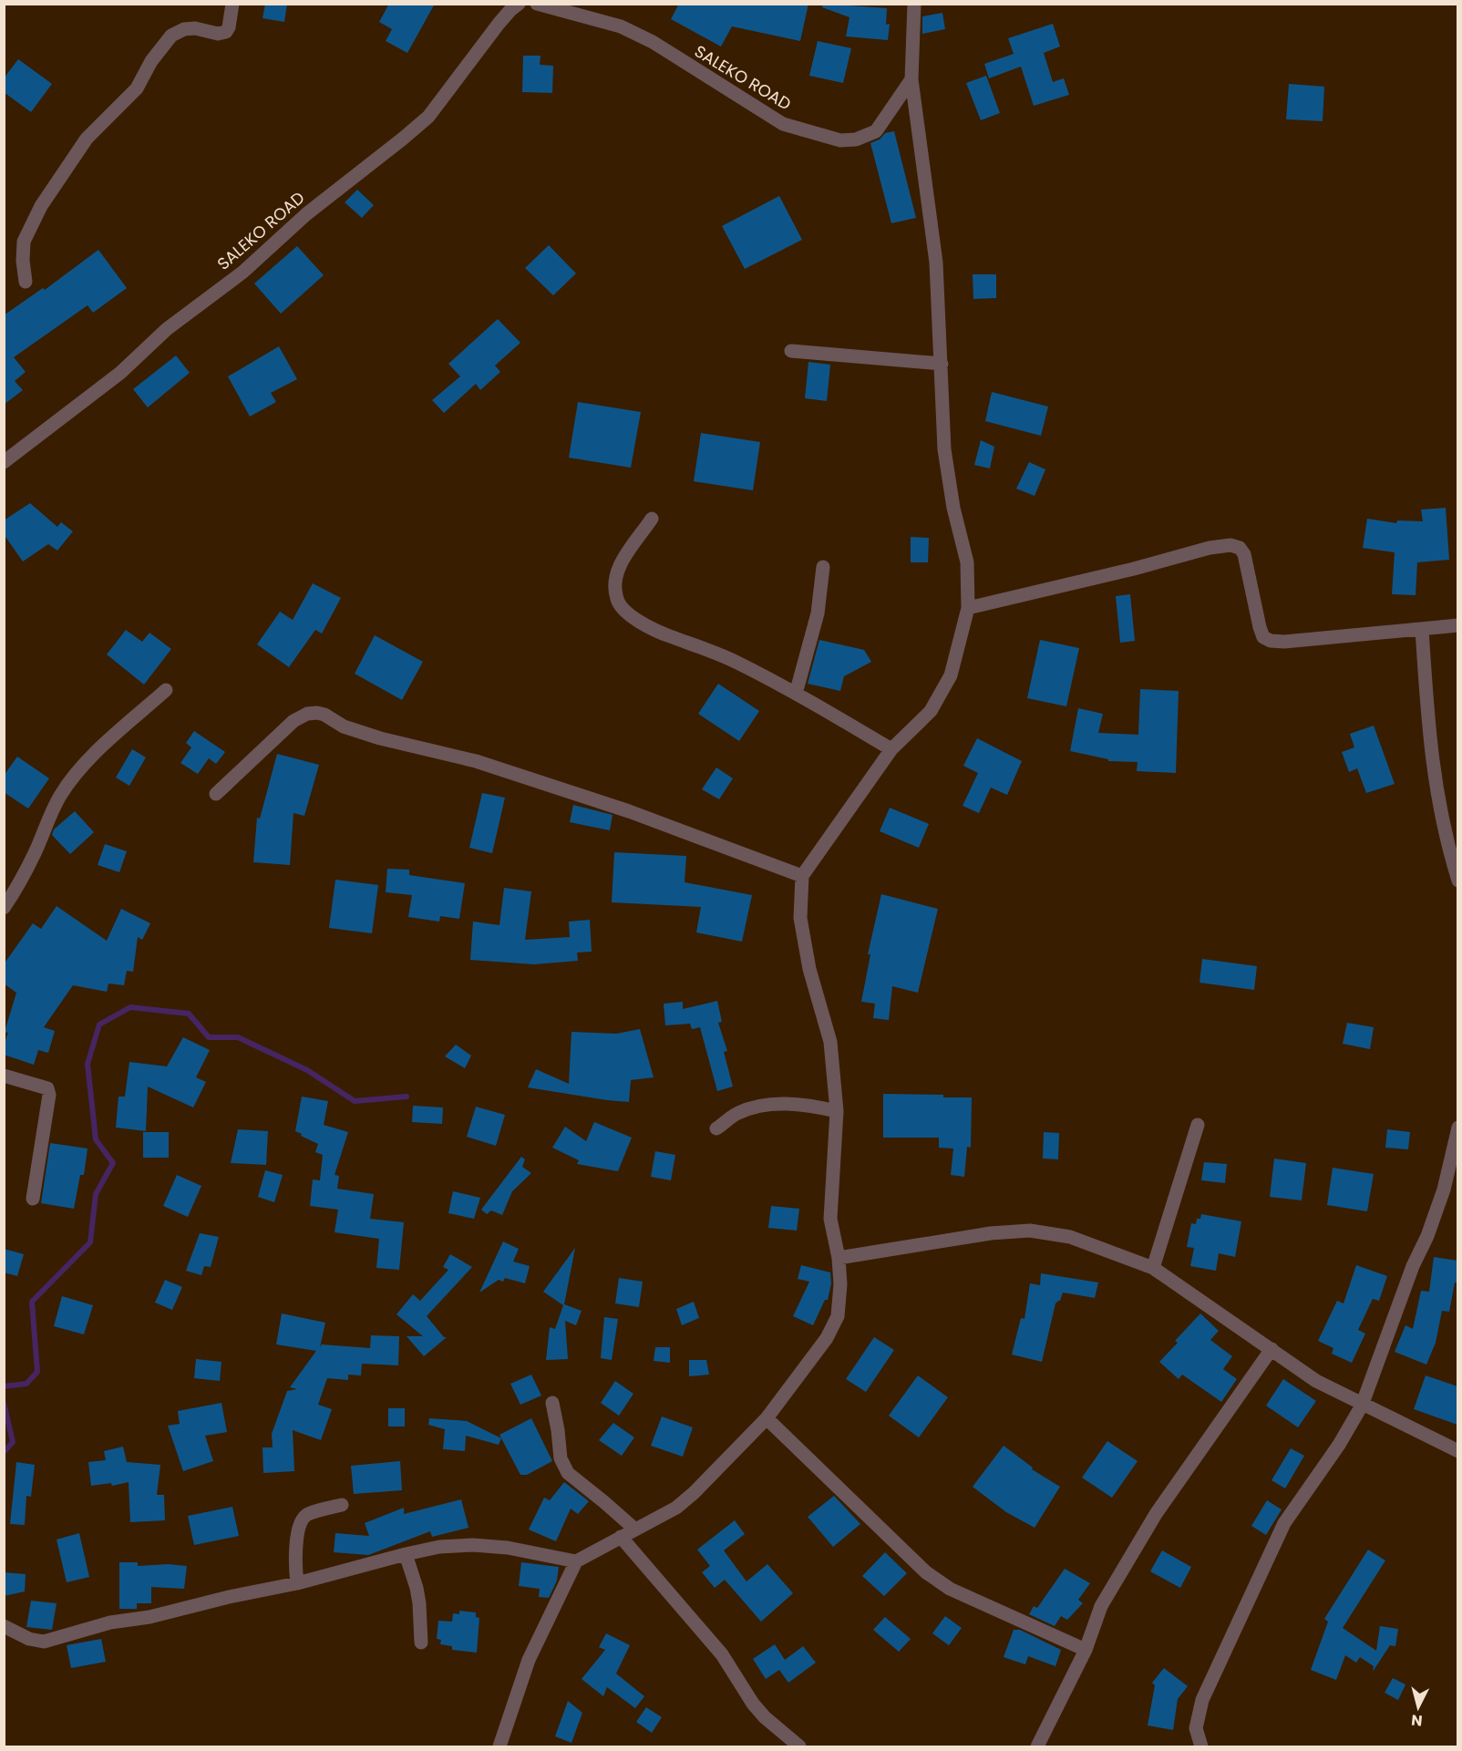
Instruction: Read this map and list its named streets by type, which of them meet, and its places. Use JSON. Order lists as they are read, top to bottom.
{
  "streets": {
    "street": ["SALEKO ROAD"]
  },
  "north": "bottom"
}
